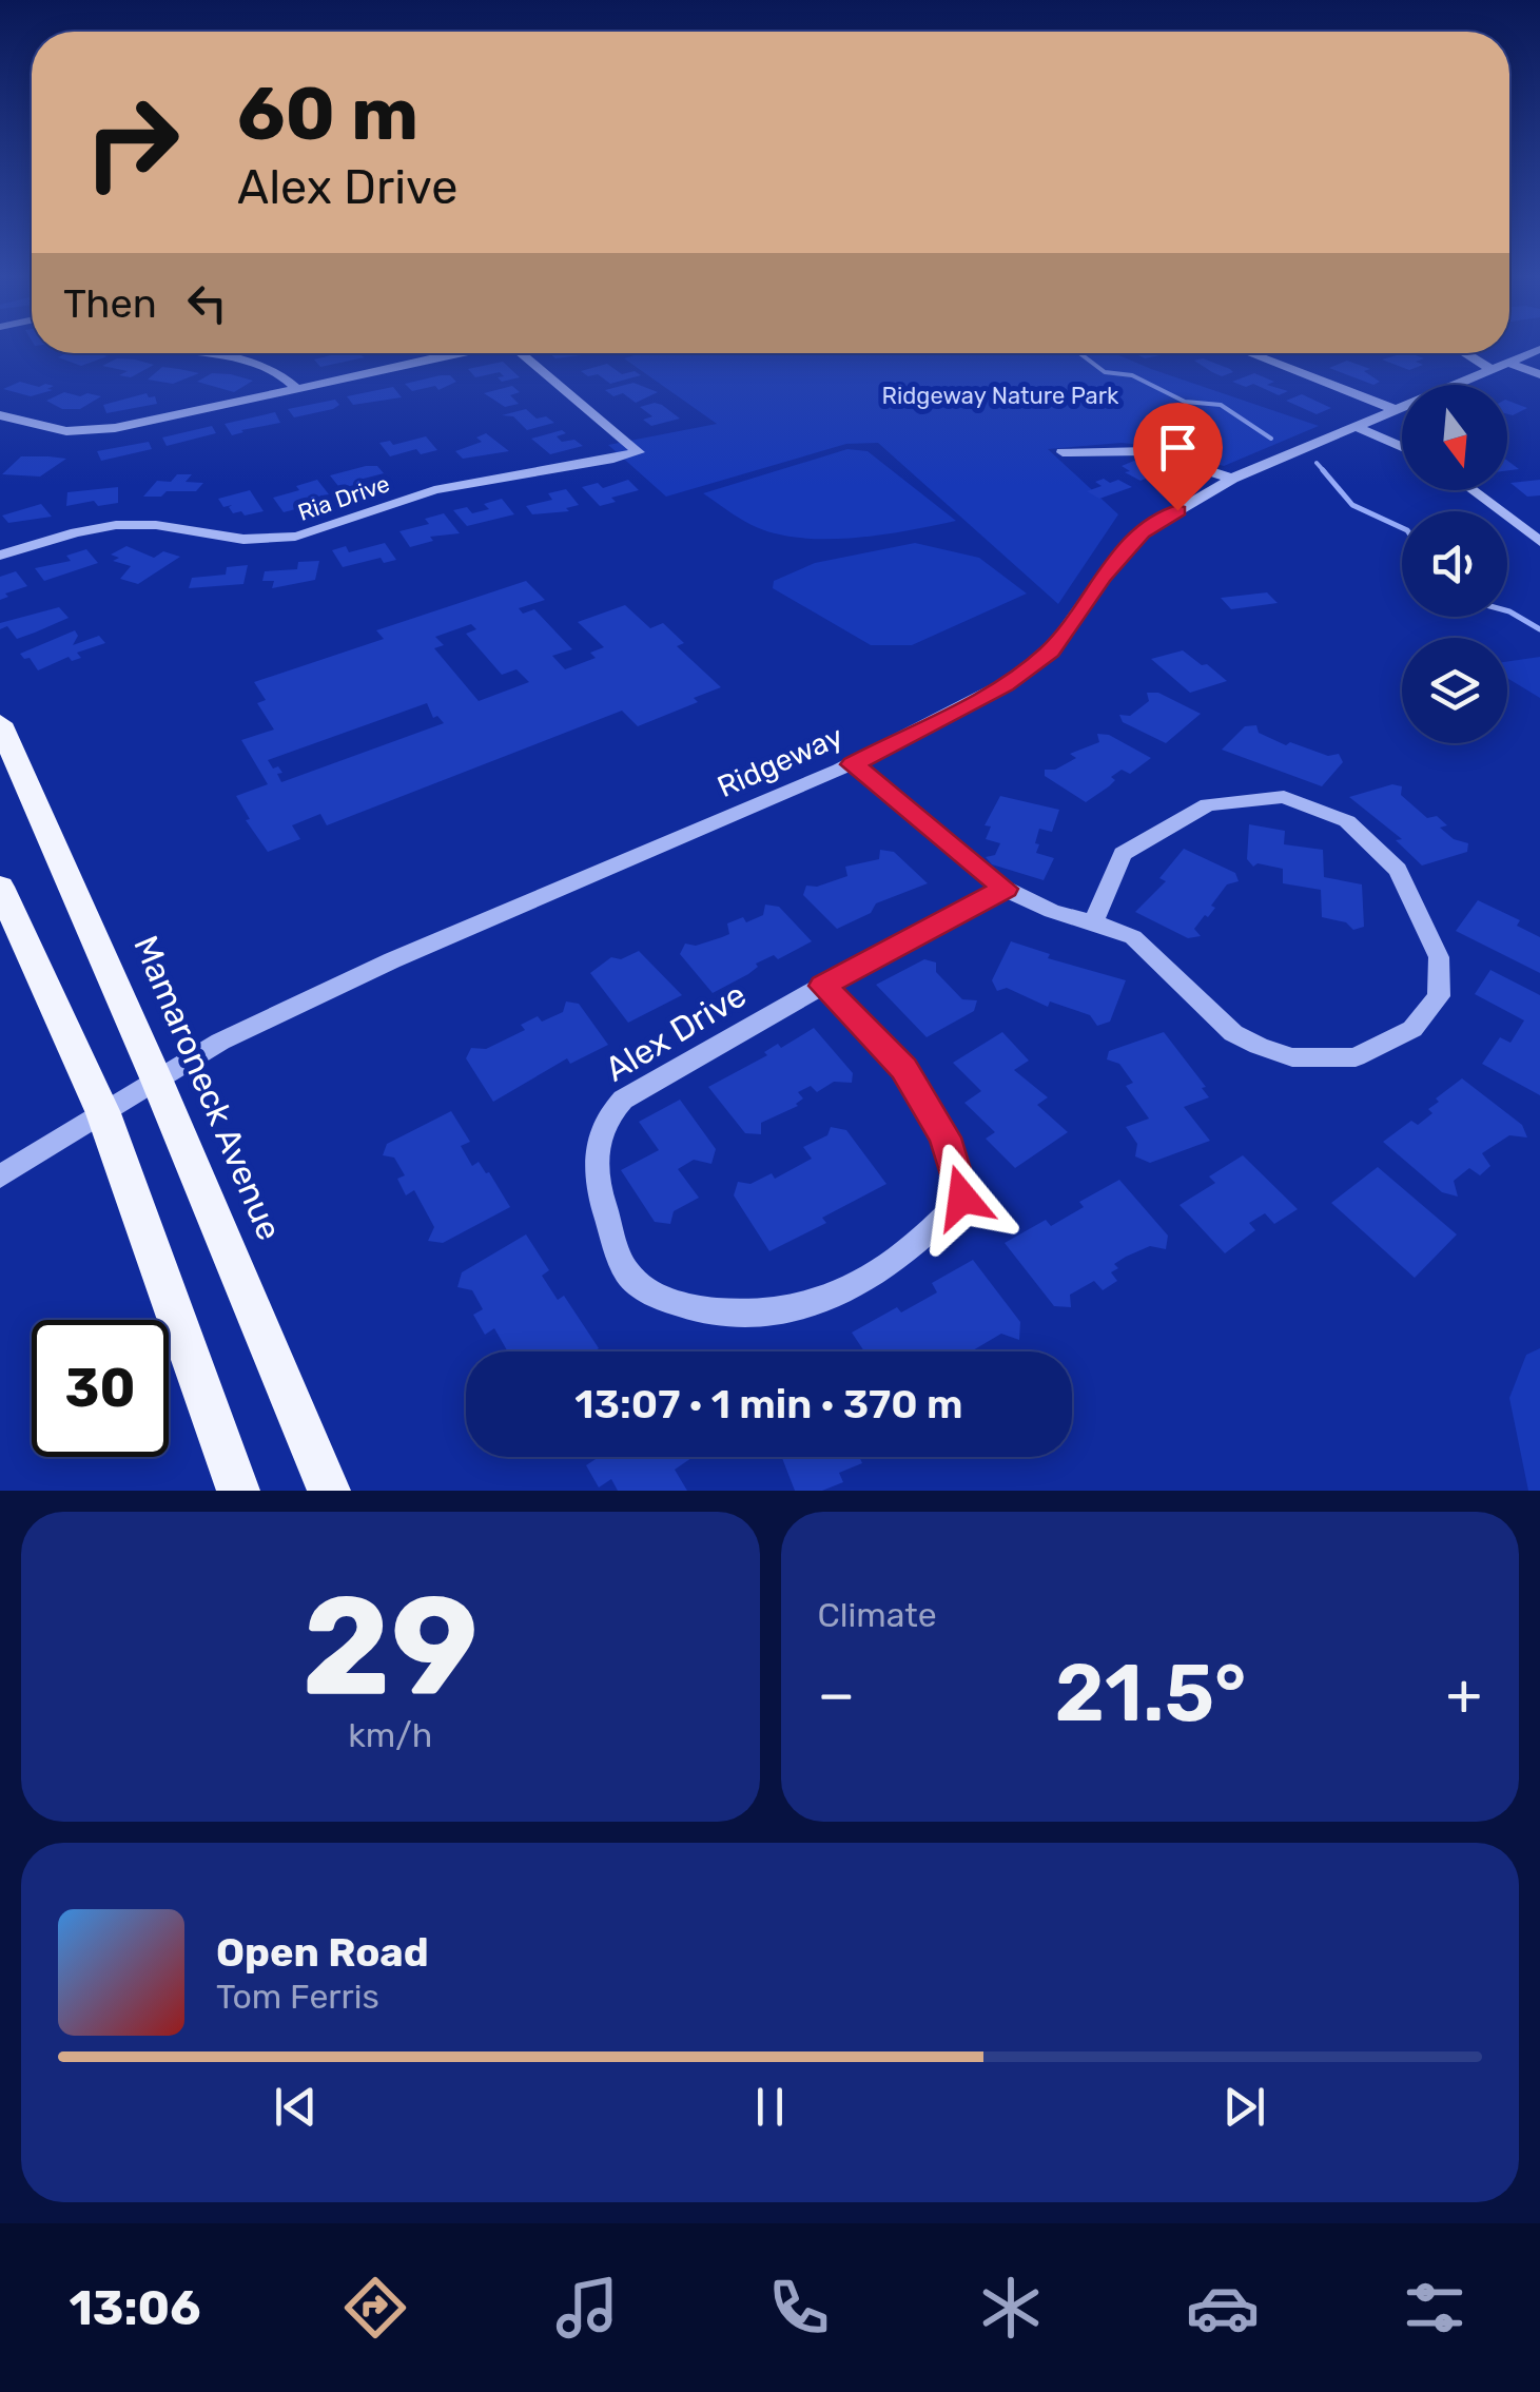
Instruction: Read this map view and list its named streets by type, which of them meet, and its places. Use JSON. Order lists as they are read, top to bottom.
{
  "streets": {
    "main road": ["Mamaroneck Avenue"],
    "street": ["Ria Drive", "Ridgeway", "Alex Drive"]
  },
  "crossings": [
    ["Ridgeway", "Mamaroneck Avenue"]
  ],
  "parks": ["Ridgeway Nature Park"],
  "north": "bottom",
  "page": {
    "turn": ["60 m", "Alex Drive"],
    "then": "Then",
    "limit": "30",
    "trip": "13:07 · 1 min · 370 m",
    "tile": [
      ["29", "km/h"],
      "Climate"
    ],
    "heat": ["−", "21.5°", "+"],
    "song": ["Open Road", "Tom Ferris"],
    "tabs": "13:06"
  }
}
